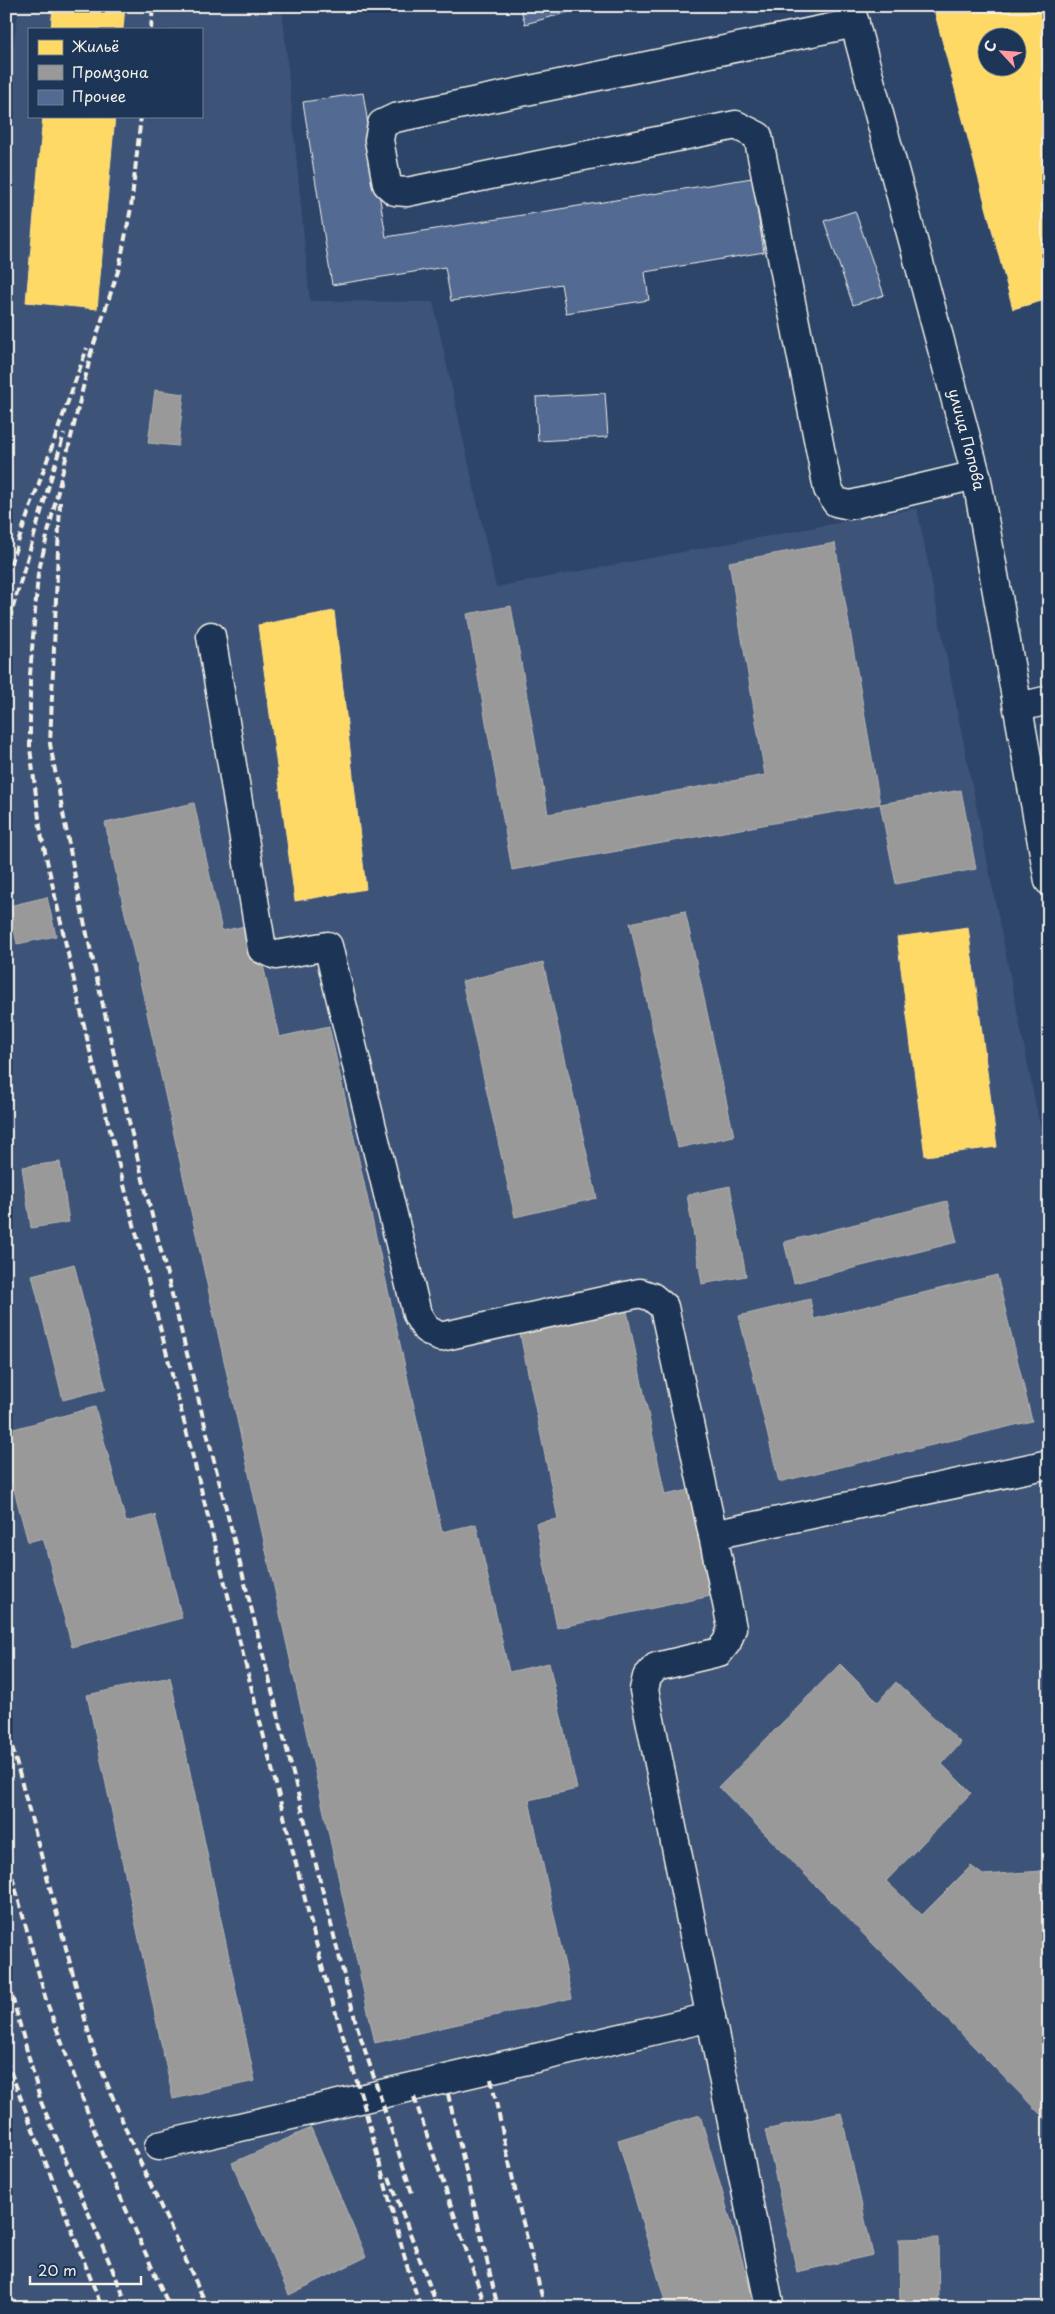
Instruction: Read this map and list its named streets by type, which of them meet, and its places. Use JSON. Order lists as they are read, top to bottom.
{
  "streets": {
    "street": ["улица Попова"]
  },
  "legend": ["Жильё", "Промзона", "Прочее"],
  "scale_bar": "20 m",
  "north": "top left"
}
